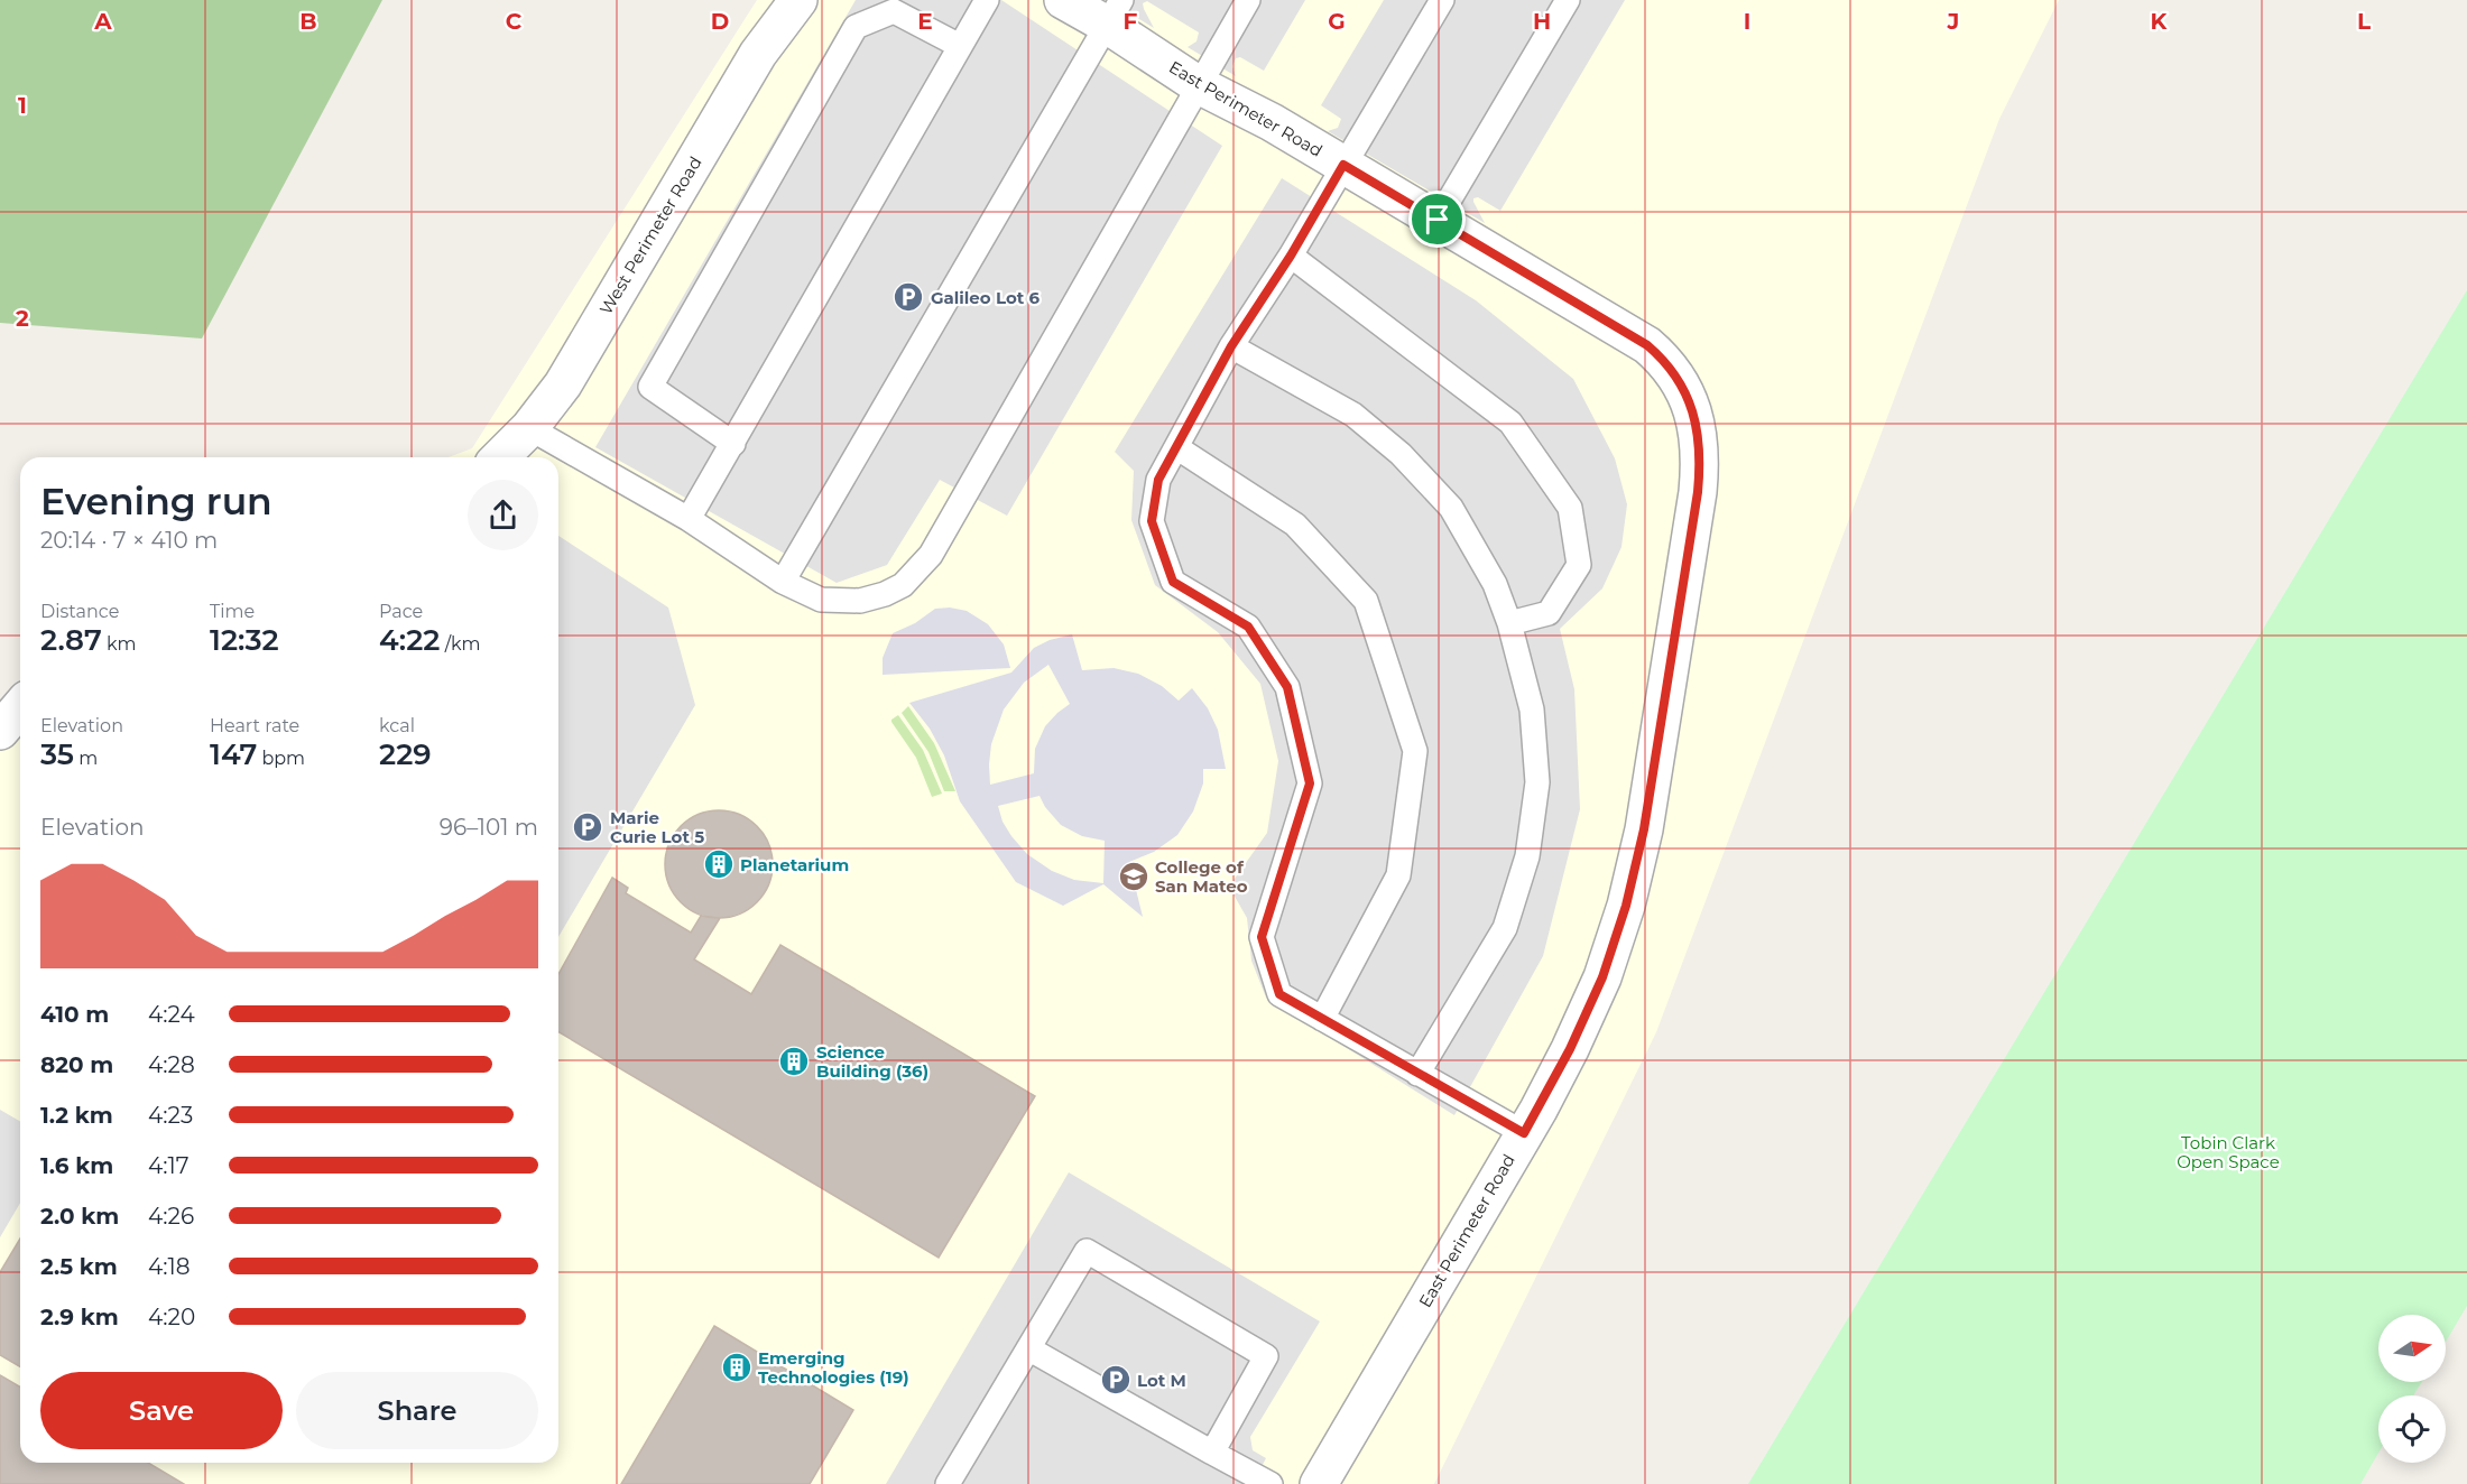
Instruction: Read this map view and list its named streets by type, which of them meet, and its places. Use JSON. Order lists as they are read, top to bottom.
{
  "streets": {
    "street": ["East Perimeter Road", "West Perimeter Road"]
  },
  "parks": ["Tobin Clark Open Space"],
  "places": {
    "parking": ["Galileo Lot 6", "Marie Curie Lot 5", "Lot M"],
    "building": ["Planetarium", "Science Building (36)", "Emerging Technologies (19)"],
    "school or university": ["College of San Mateo"]
  },
  "north": "right",
  "page": {
    "heading": ["Evening run", "20:14 · 7 × 410 m"],
    "stats": [
      ["Distance", "2.87 km"],
      ["Time", "12:32"],
      ["Pace", "4:22 /km"],
      ["Elevation", "35 m"],
      ["Heart rate", "147 bpm"],
      ["kcal", "229"]
    ],
    "chart": ["Elevation", "96–101 m"],
    "list": [
      {
        "name": "410 m",
        "note": "4:24"
      },
      {
        "name": "820 m",
        "note": "4:28"
      },
      {
        "name": "1.2 km",
        "note": "4:23"
      },
      {
        "name": "1.6 km",
        "note": "4:17"
      },
      {
        "name": "2.0 km",
        "note": "4:26"
      },
      {
        "name": "2.5 km",
        "note": "4:18"
      },
      {
        "name": "2.9 km",
        "note": "4:20"
      }
    ],
    "buttons": ["Save", "Share"]
  },
  "grid": {
    "columns": [
      "A",
      "B",
      "C",
      "D",
      "E",
      "F",
      "G",
      "H",
      "I",
      "J",
      "K",
      "L"
    ],
    "rows": ["1", "2"]
  }
}
